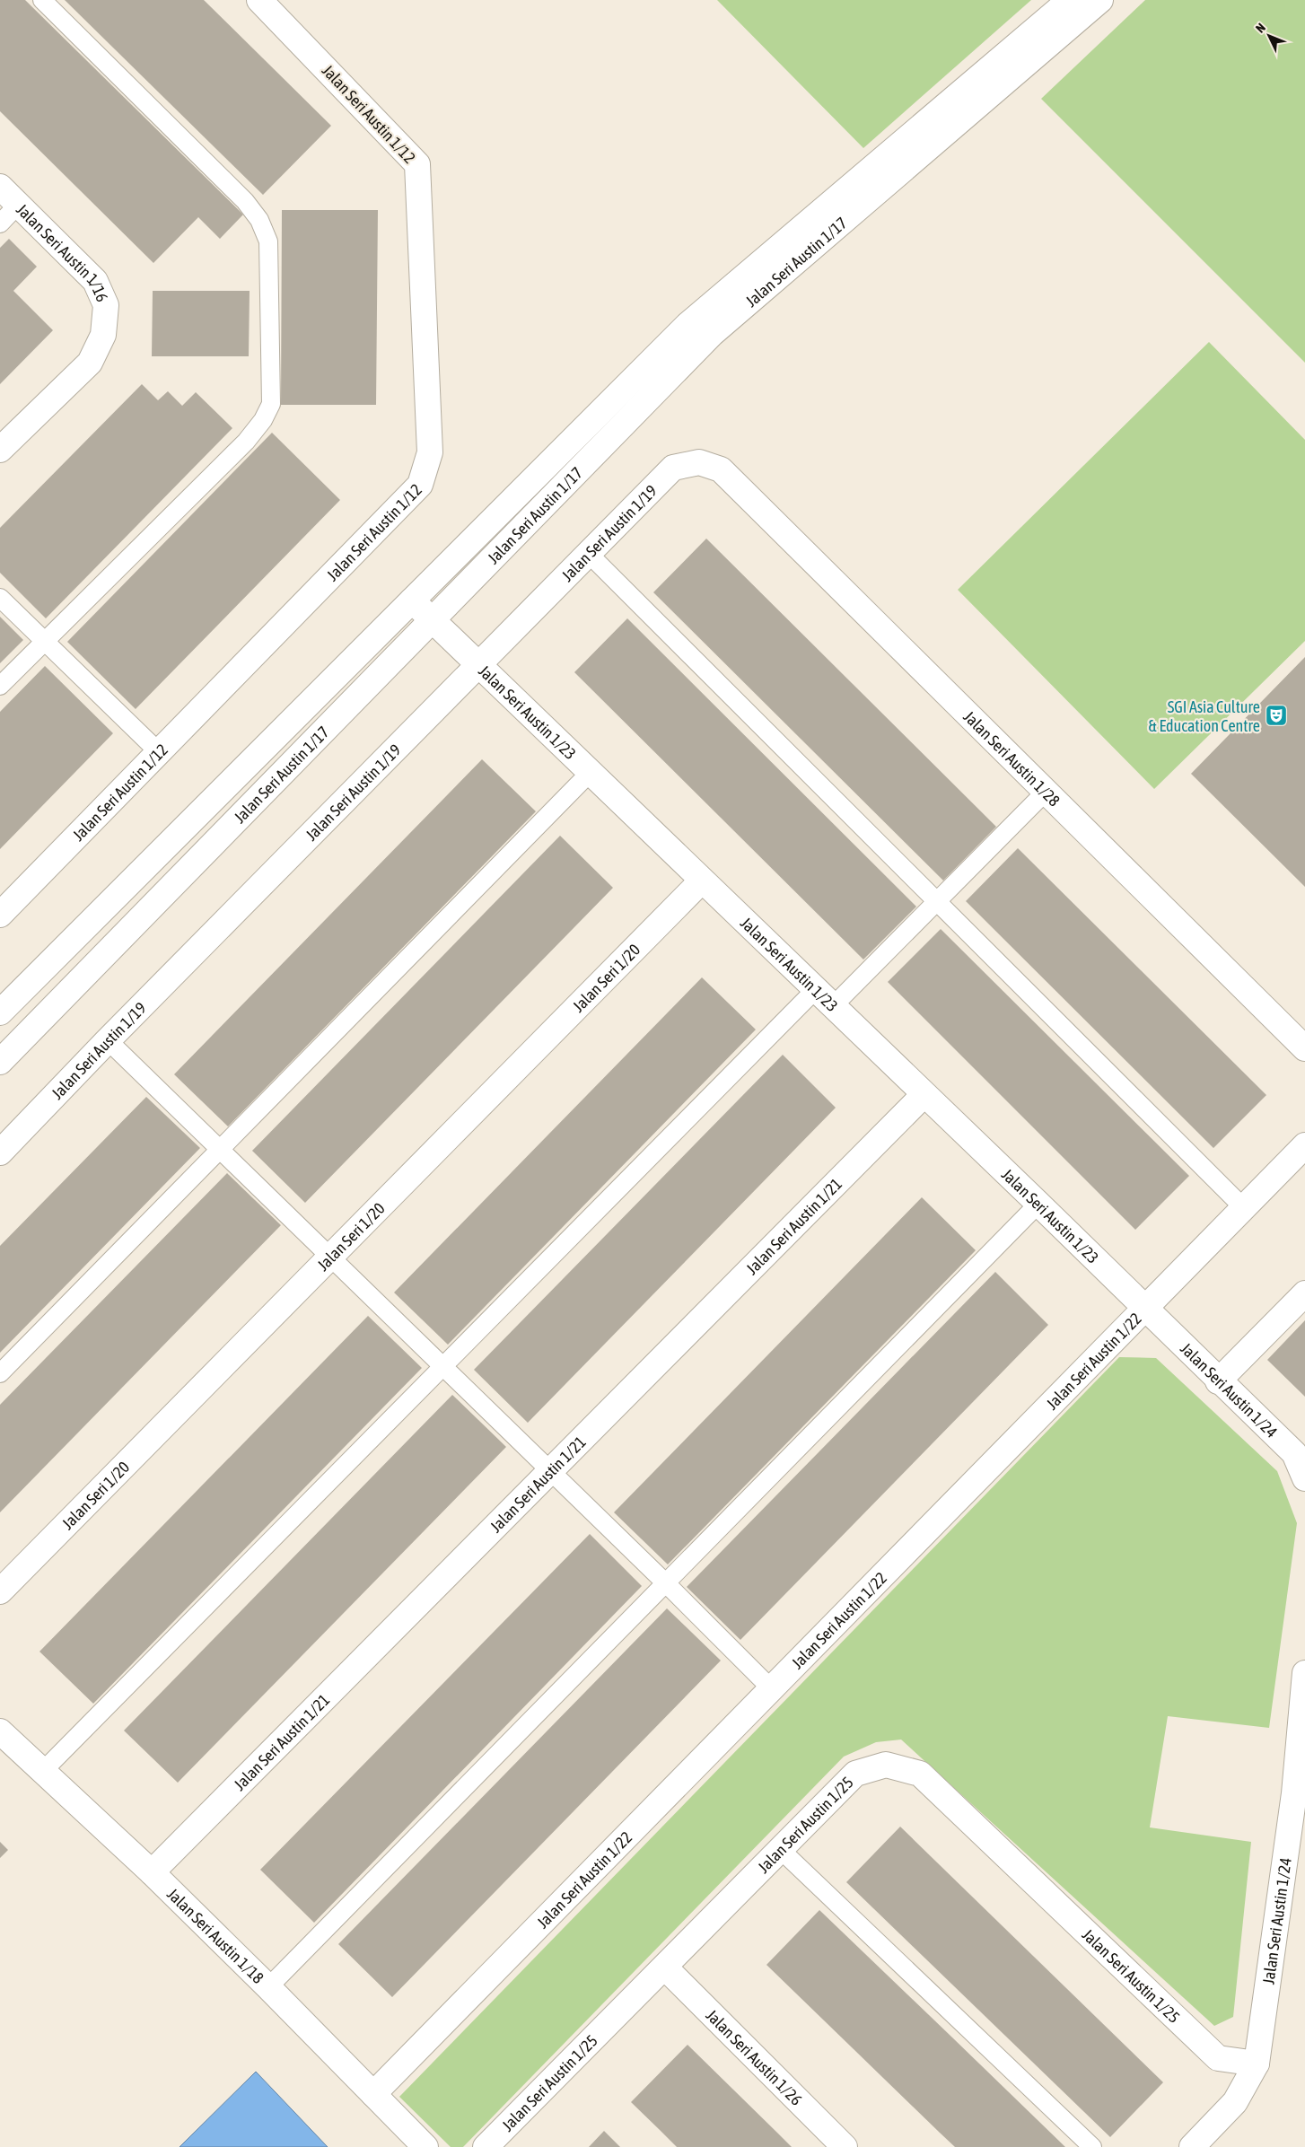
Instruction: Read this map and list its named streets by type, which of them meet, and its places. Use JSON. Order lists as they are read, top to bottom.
{
  "streets": {
    "street": [
      "Jalan Seri Austin 1/12",
      "Jalan Seri Austin 1/16",
      "Jalan Seri Austin 1/17",
      "Jalan Seri Austin 1/19",
      "Jalan Seri Austin 1/23",
      "Jalan Seri Austin 1/28",
      "Jalan Seri 1/20",
      "Jalan Seri Austin 1/21",
      "Jalan Seri Austin 1/22",
      "Jalan Seri Austin 1/24",
      "Jalan Seri Austin 1/25",
      "Jalan Seri Austin 1/18",
      "Jalan Seri Austin 1/26"
    ]
  },
  "crossings": [
    ["Jalan Seri Austin 1/17", "Jalan Seri Austin 1/23"],
    ["Jalan Seri Austin 1/19", "Jalan Seri Austin 1/23"],
    ["Jalan Seri Austin 1/19", "Jalan Seri Austin 1/28"],
    ["Jalan Seri Austin 1/23", "Jalan Seri 1/20"],
    ["Jalan Seri Austin 1/23", "Jalan Seri Austin 1/21"],
    ["Jalan Seri Austin 1/23", "Jalan Seri Austin 1/22"],
    ["Jalan Seri Austin 1/23", "Jalan Seri Austin 1/24"],
    ["Jalan Seri Austin 1/21", "Jalan Seri Austin 1/18"],
    ["Jalan Seri Austin 1/22", "Jalan Seri Austin 1/24"],
    ["Jalan Seri Austin 1/22", "Jalan Seri Austin 1/18"],
    ["Jalan Seri Austin 1/24", "Jalan Seri Austin 1/25"],
    ["Jalan Seri Austin 1/25", "Jalan Seri Austin 1/26"]
  ],
  "places": {
    "theatre": ["SGI Asia Culture & Education Centre"]
  },
  "north": "top left"
}
